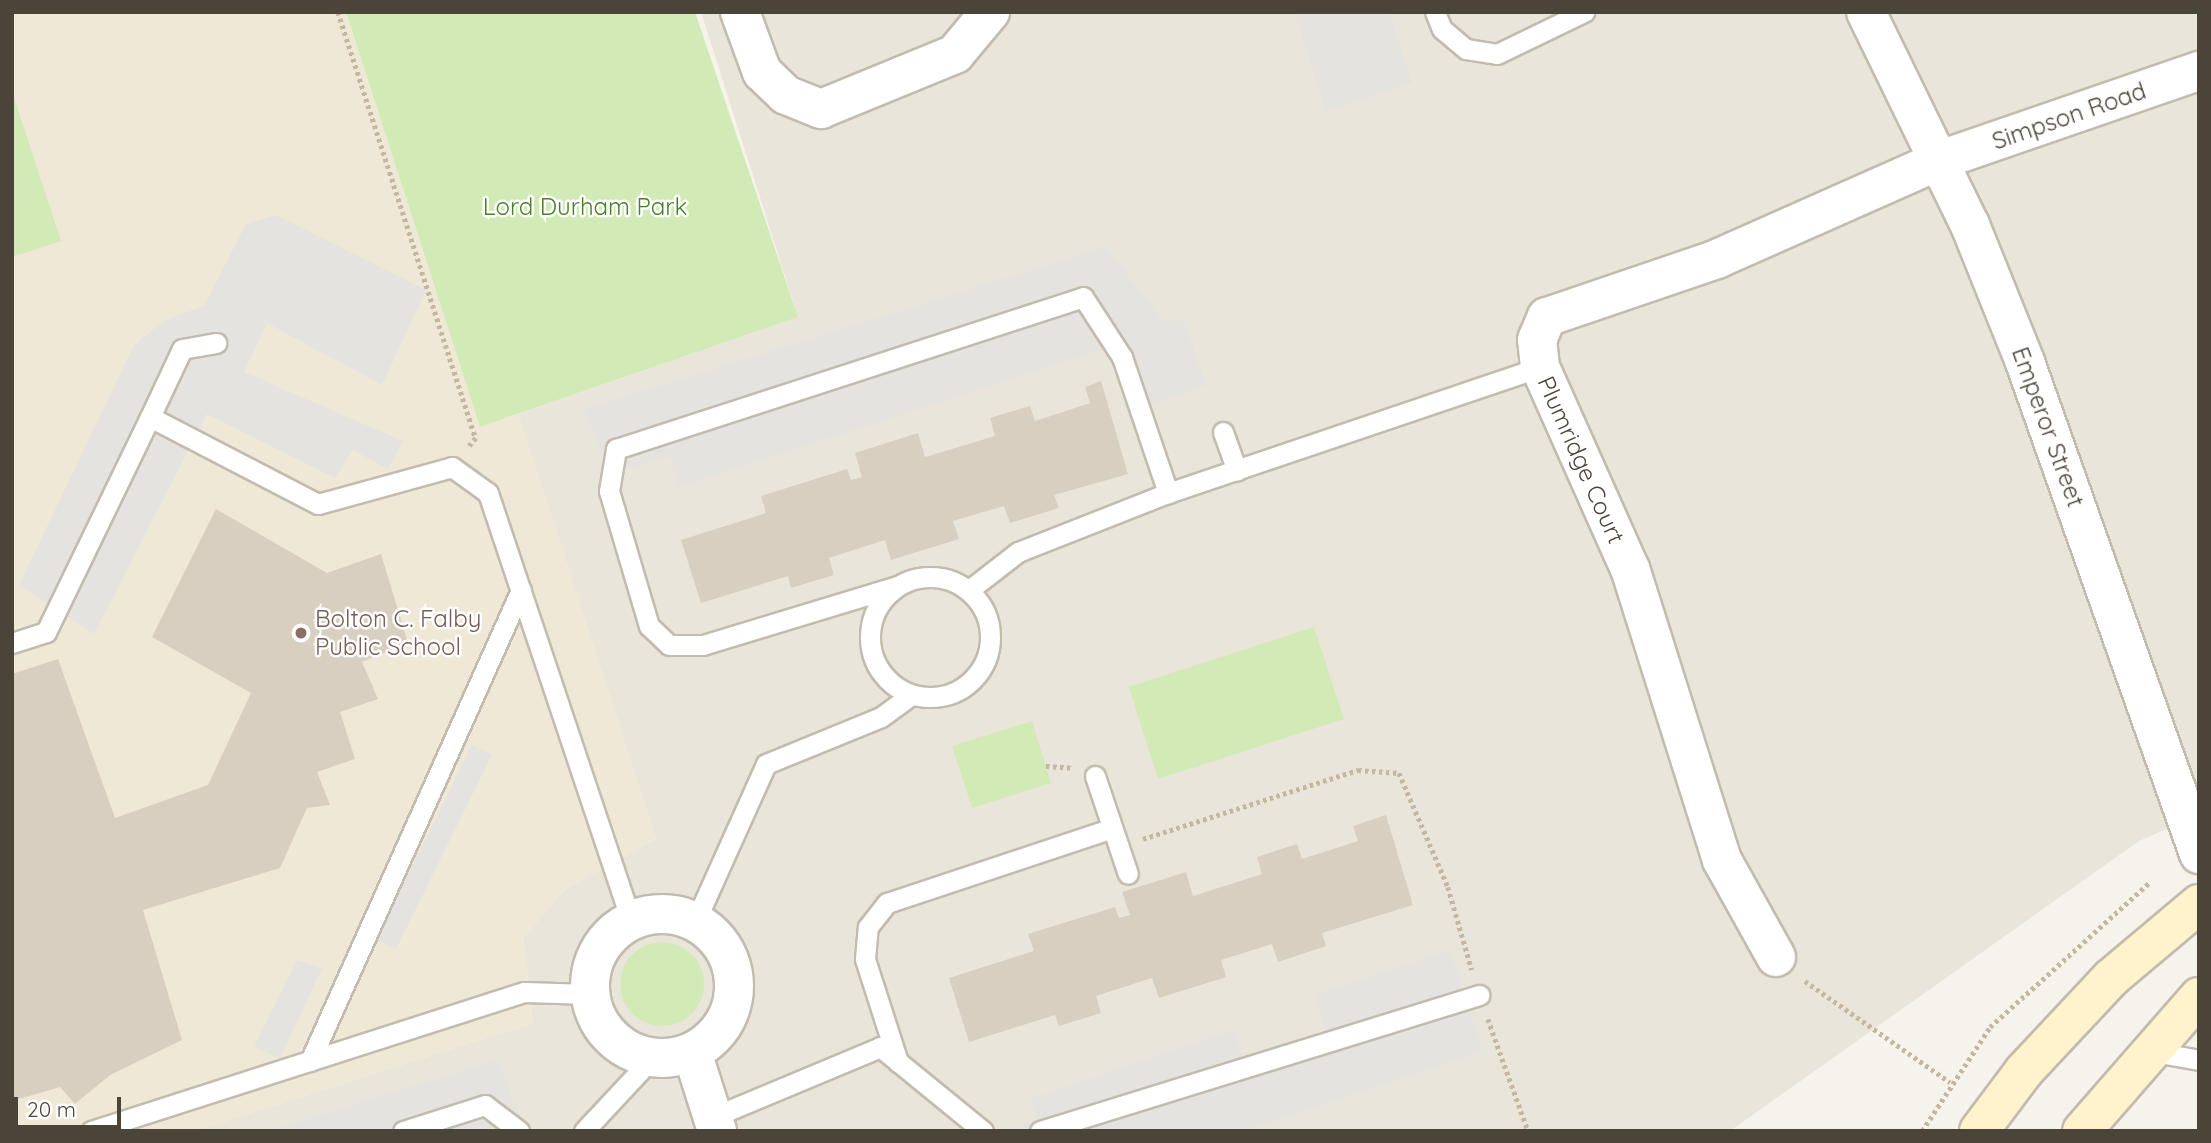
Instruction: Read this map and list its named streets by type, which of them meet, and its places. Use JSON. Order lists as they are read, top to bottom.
{
  "streets": {
    "street": ["Simpson Road", "Emperor Street", "Plumridge Court"]
  },
  "crossings": [
    ["Simpson Road", "Emperor Street"],
    ["Simpson Road", "Plumridge Court"],
    ["Emperor Street", "Plumridge Court"]
  ],
  "parks": ["Lord Durham Park"],
  "places": ["Bolton C. Falby Public School"],
  "scale_bar": "20 m"
}
